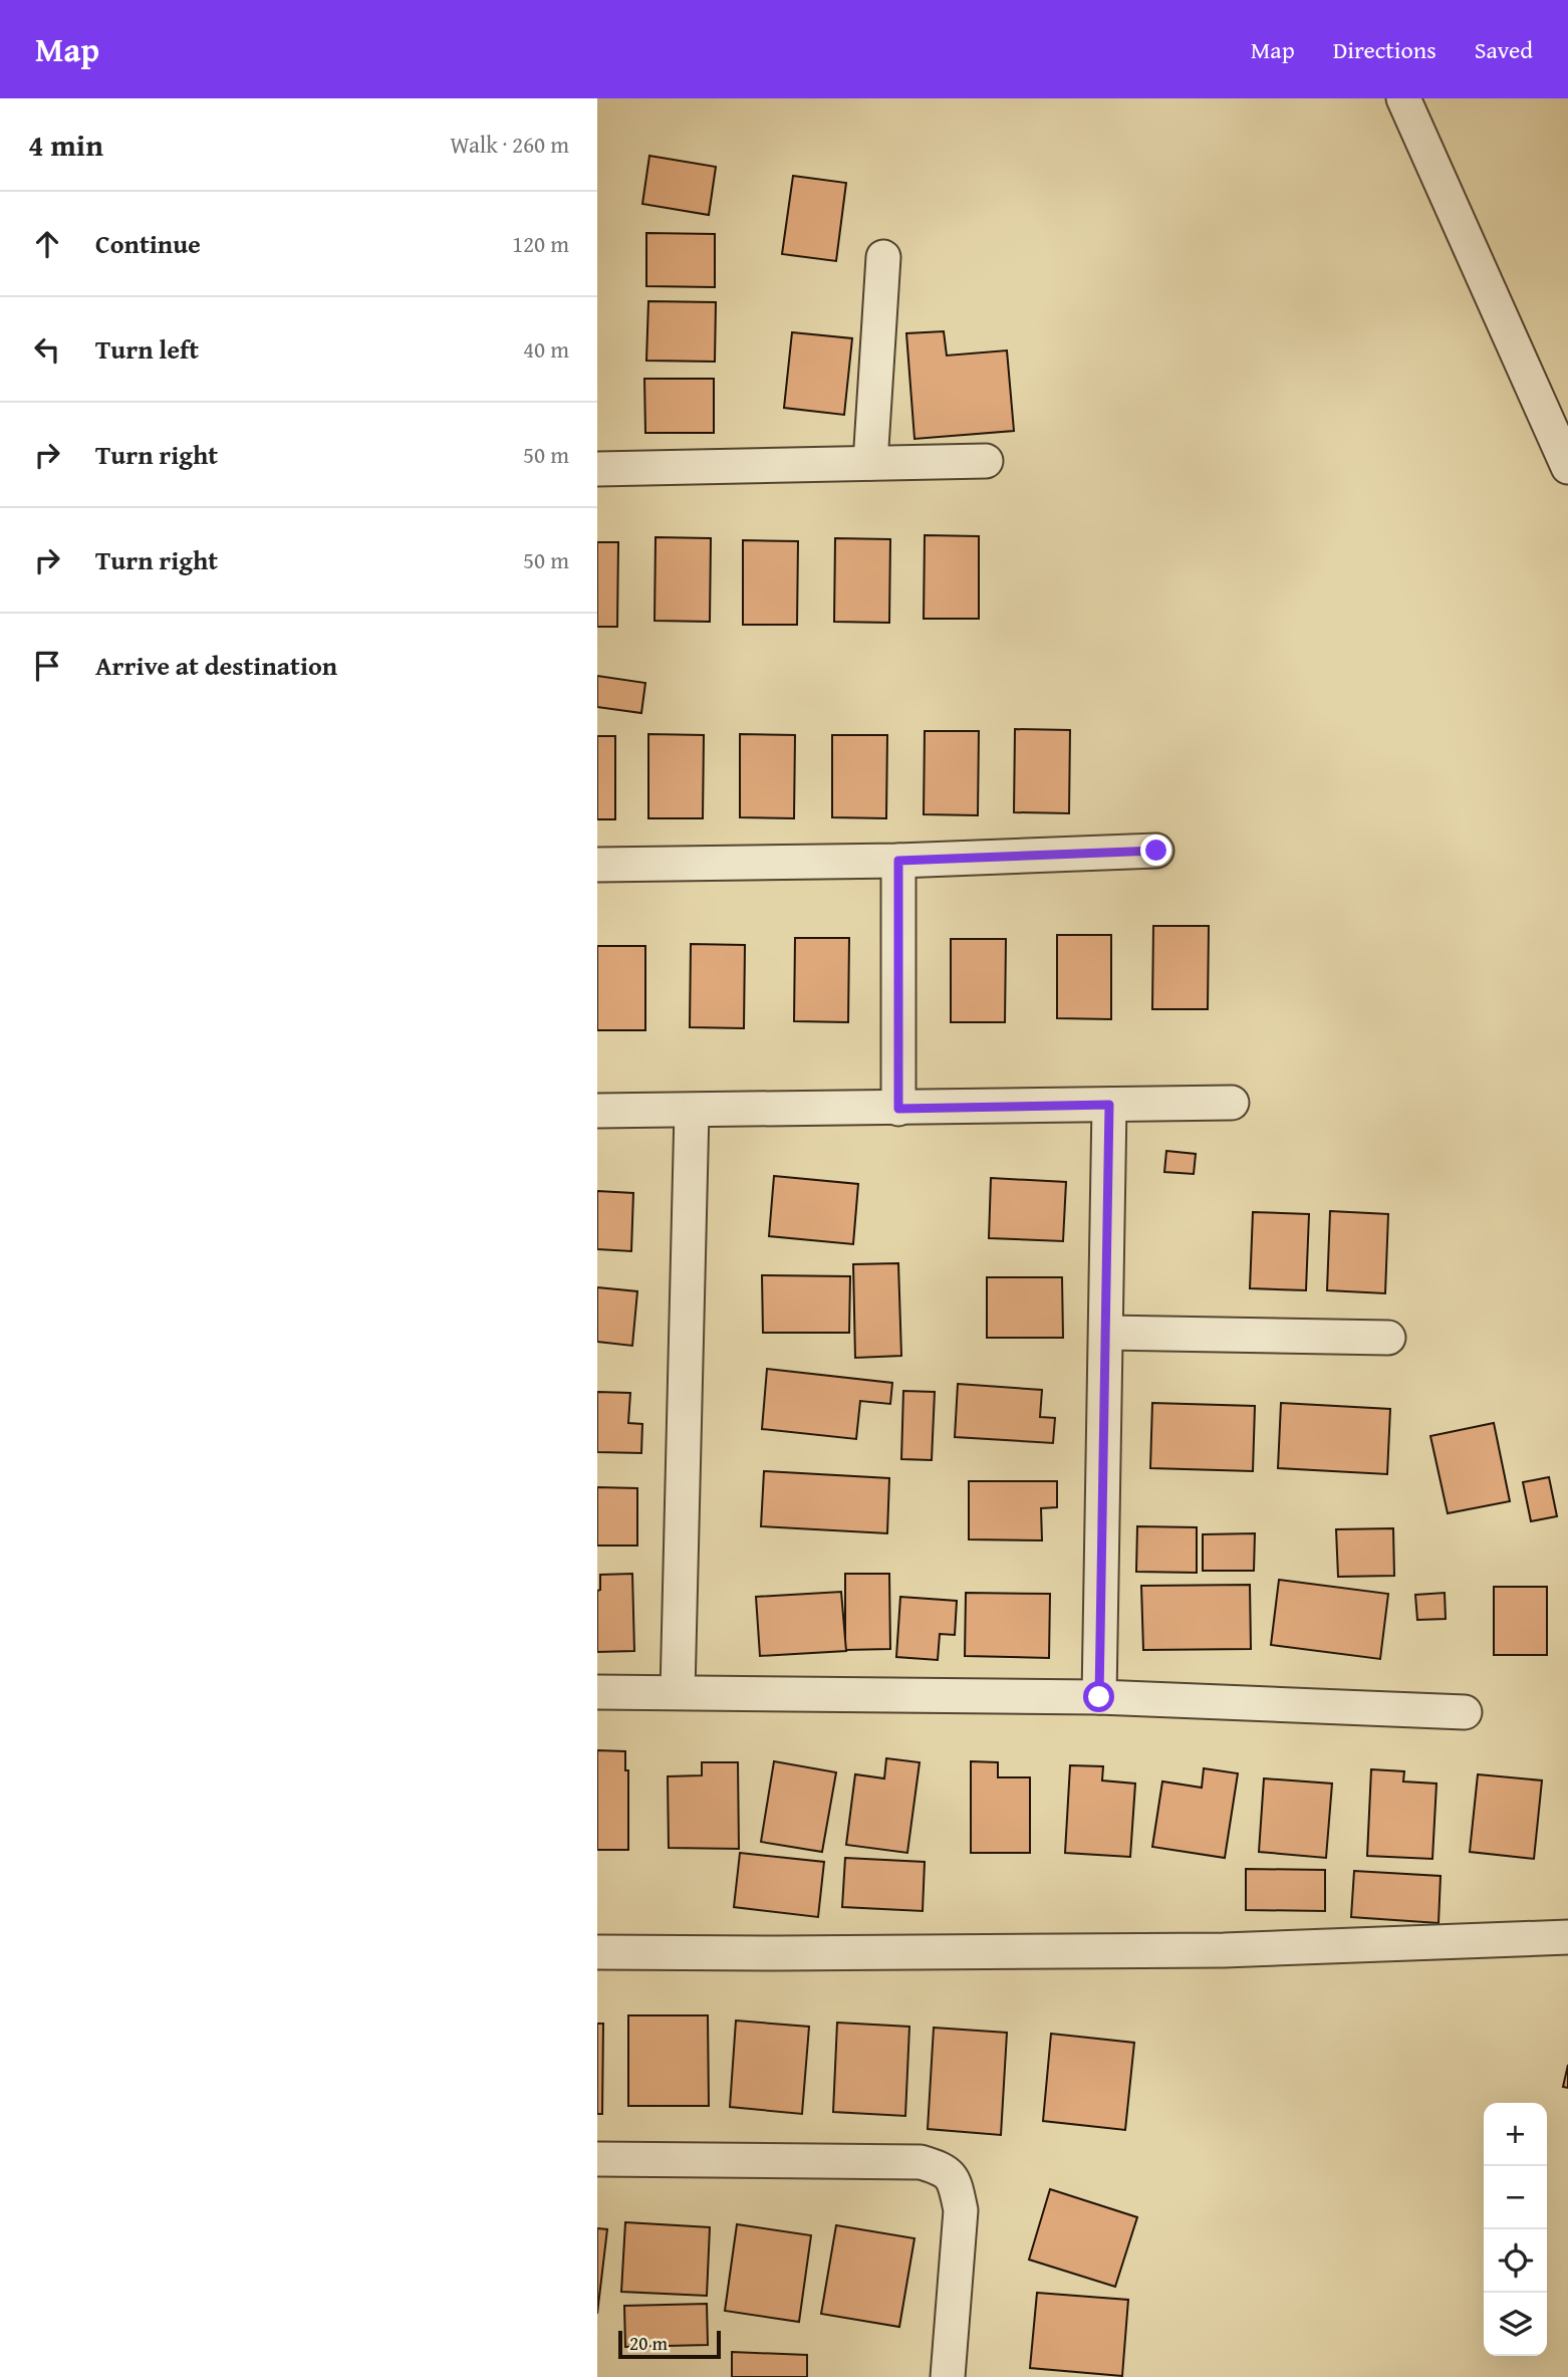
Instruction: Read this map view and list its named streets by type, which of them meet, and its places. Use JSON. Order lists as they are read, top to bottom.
{
  "scale_bar": "20 m",
  "page": {
    "header": "Map",
    "nav": ["Map", "Directions", "Saved"],
    "heading": ["4 min", "Walk · 260 m"],
    "list": [
      ["Continue", "120 m"],
      ["Turn left", "40 m"],
      ["Turn right", "50 m"],
      ["Turn right", "50 m"],
      "Arrive at destination"
    ],
    "map_buttons": ["+", "−"],
    "scale": "20 m"
  }
}
